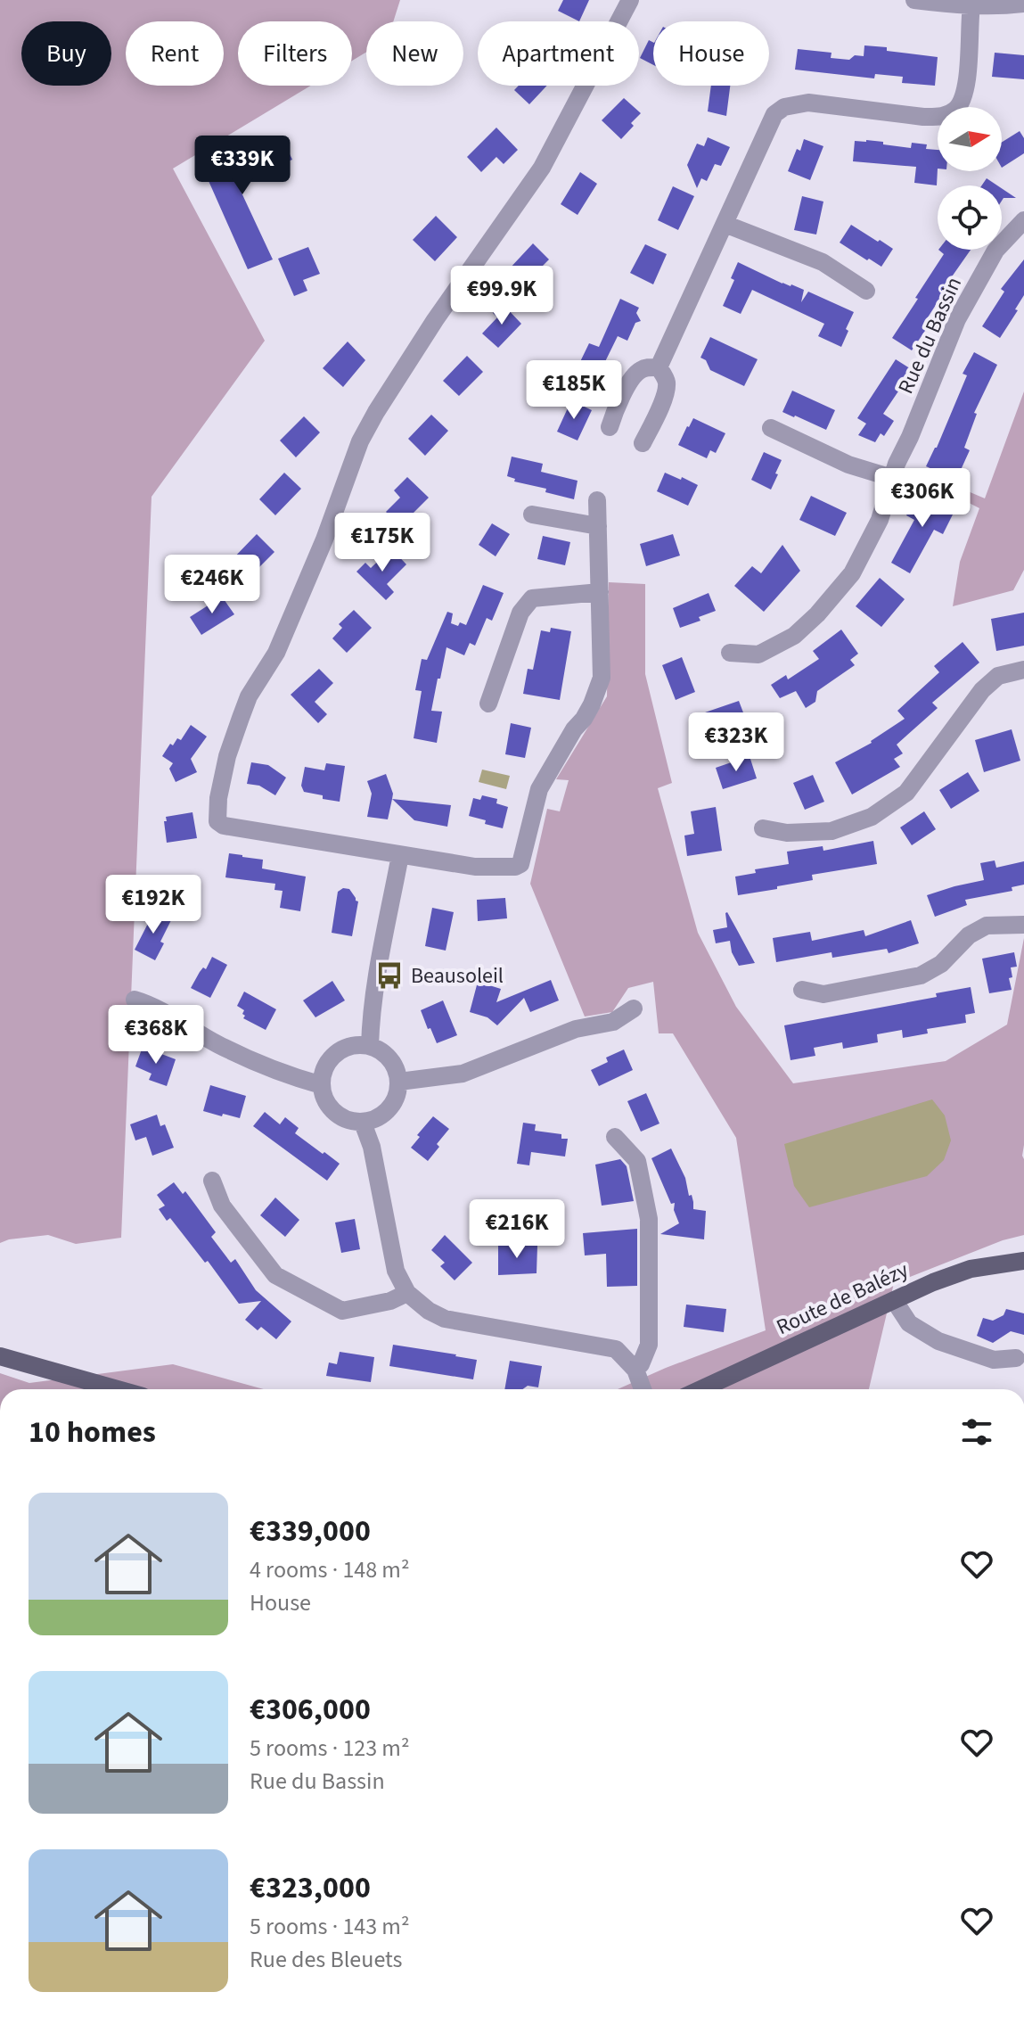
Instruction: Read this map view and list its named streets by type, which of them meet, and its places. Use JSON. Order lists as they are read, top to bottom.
{
  "streets": {
    "main road": ["Route de Balézy"],
    "street": ["Rue du Bassin"]
  },
  "places": {
    "bus stop": ["Beausoleil"]
  },
  "north": "right",
  "page": {
    "chip": [
      "Buy",
      "Rent",
      "Filters",
      "New",
      "Apartment",
      "House"
    ],
    "price": [
      "€339K",
      "€99.9K",
      "€185K",
      "€306K",
      "€175K",
      "€246K",
      "€323K",
      "€192K",
      "€368K",
      "€216K"
    ],
    "heading": "10 homes",
    "list": [
      {
        "name": "€339,000",
        "note": "4 rooms · 148 m² · House"
      },
      {
        "name": "€306,000",
        "note": "5 rooms · 123 m² · Rue du Bassin"
      },
      {
        "name": "€323,000",
        "note": "5 rooms · 143 m² · Rue des Bleuets"
      }
    ]
  }
}
